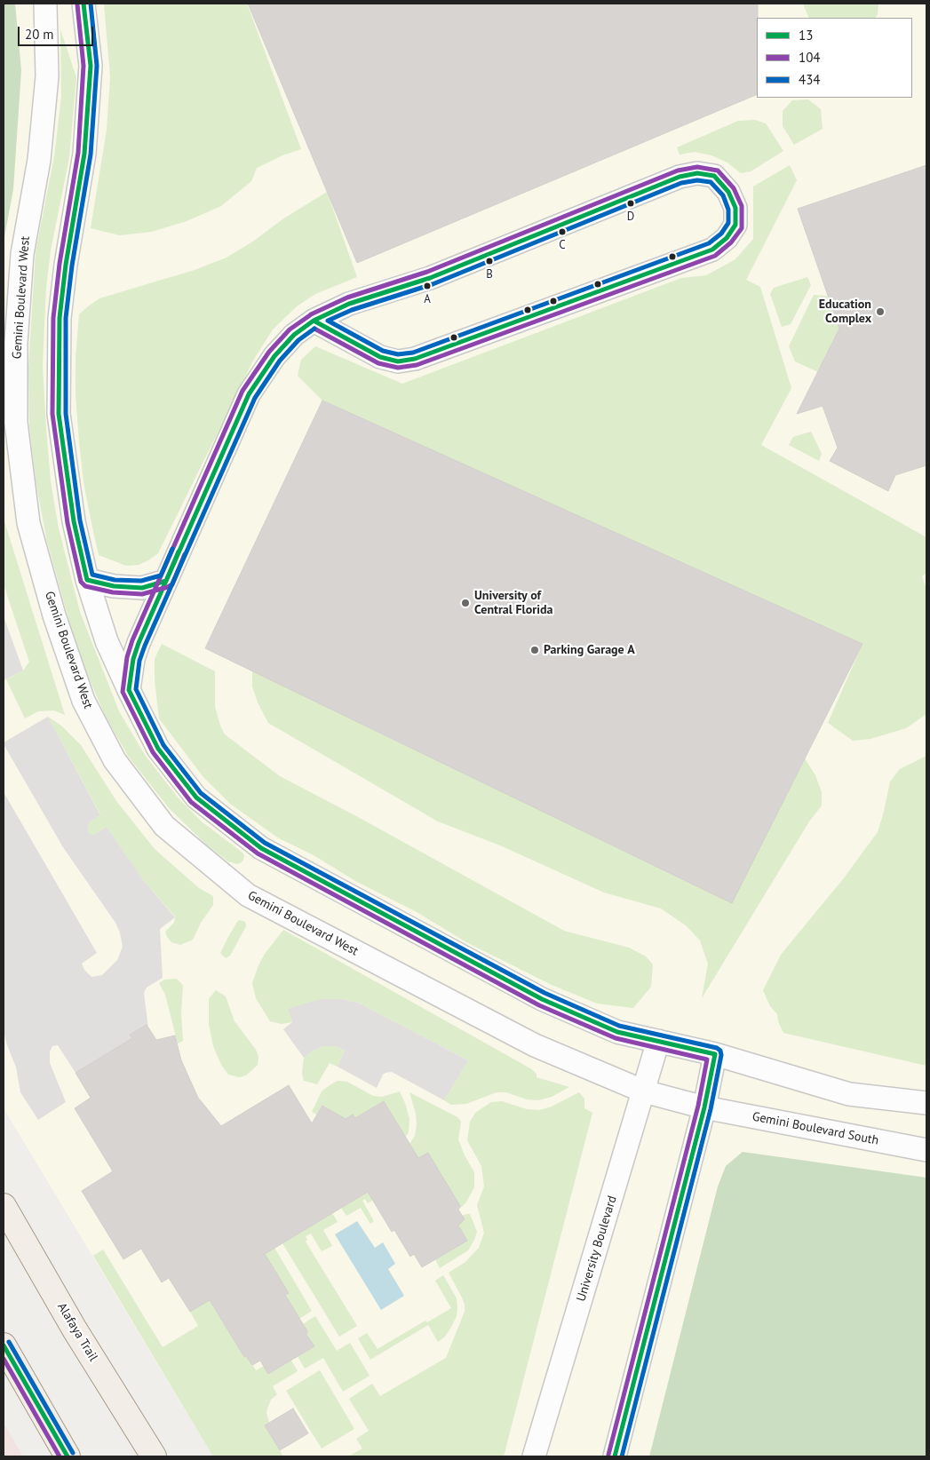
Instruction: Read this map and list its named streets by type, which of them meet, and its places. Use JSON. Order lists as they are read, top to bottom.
{
  "streets": {
    "main road": ["Alafaya Trail"],
    "street": ["Gemini Boulevard West", "Gemini Boulevard South", "University Boulevard"]
  },
  "crossings": [
    ["Gemini Boulevard West", "Gemini Boulevard South"],
    ["Gemini Boulevard West", "University Boulevard"]
  ],
  "places": [
    "D",
    "C",
    "B",
    "A",
    "Education Complex",
    "University of Central Florida",
    "Parking Garage A"
  ],
  "lines": ["transit line 13", "transit line 434", "transit line 104"],
  "legend": ["13", "104", "434"],
  "scale_bar": "20 m"
}
